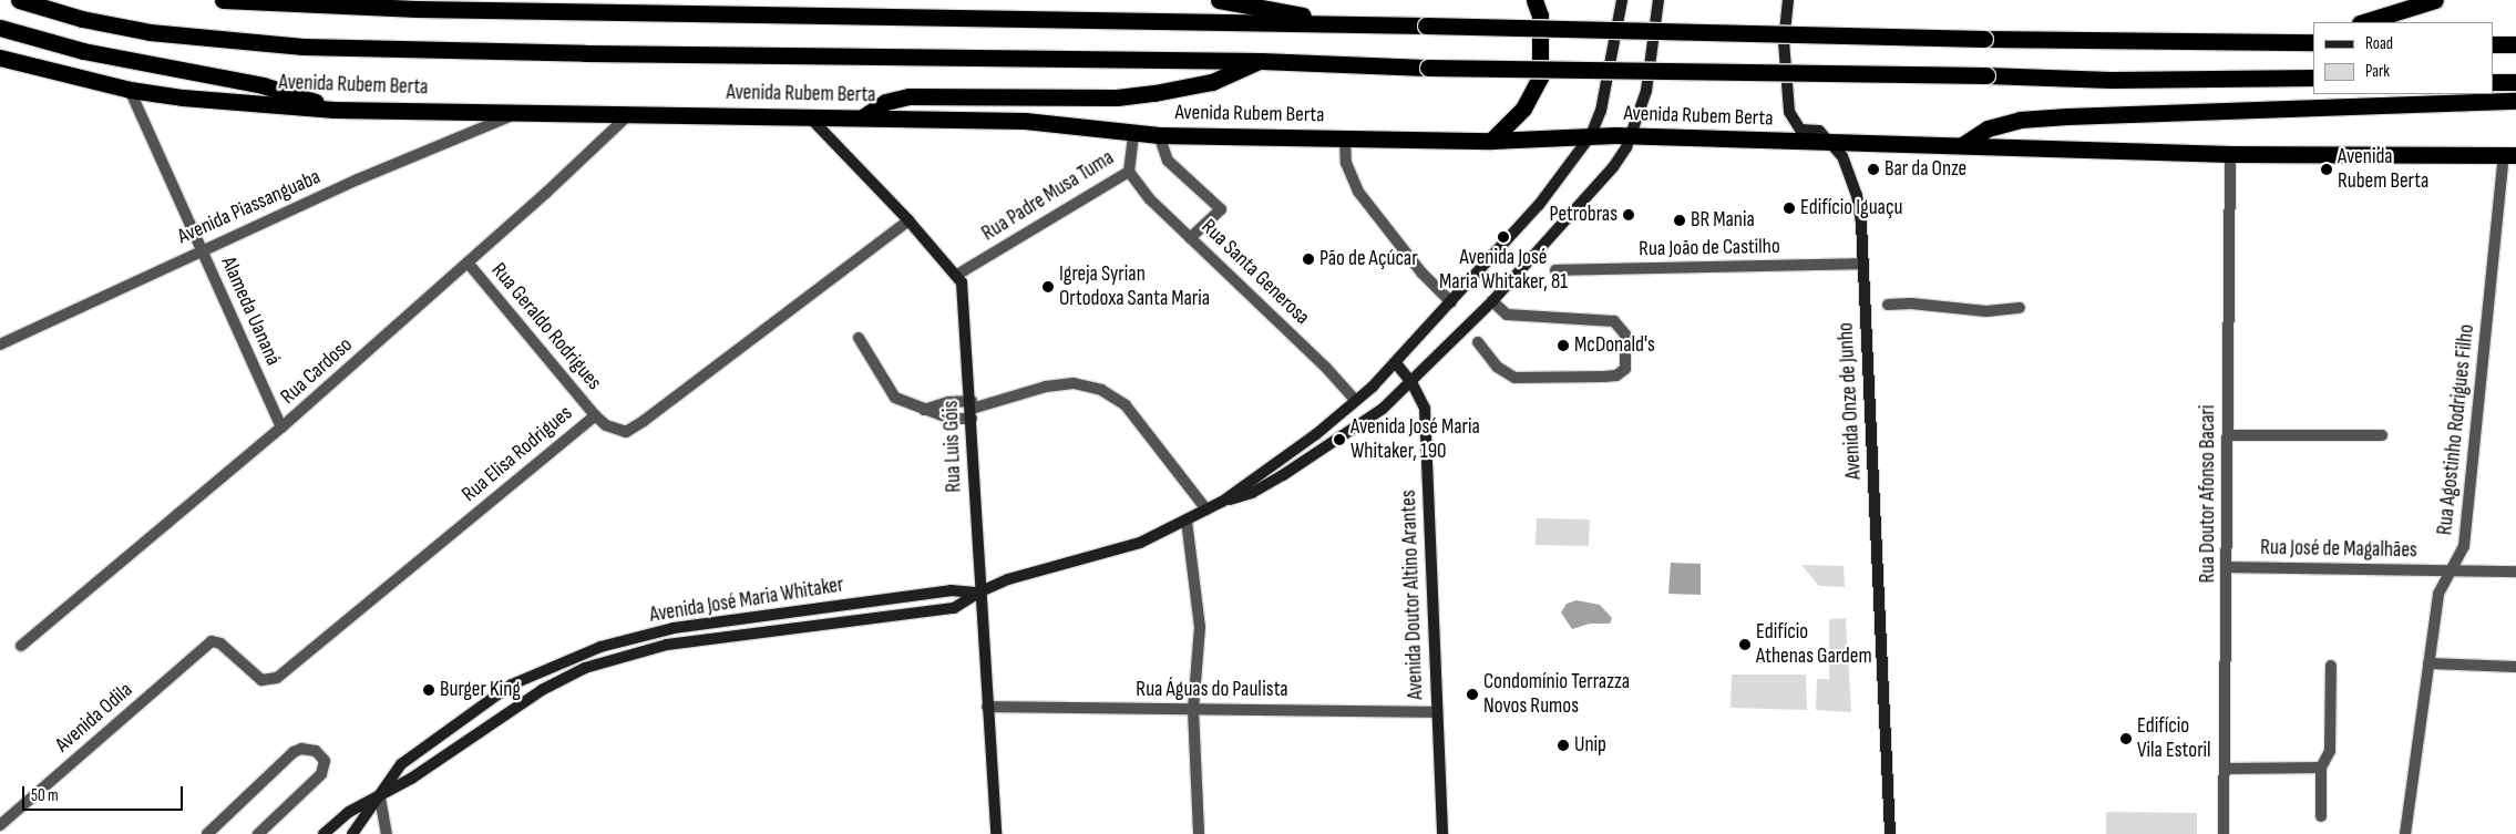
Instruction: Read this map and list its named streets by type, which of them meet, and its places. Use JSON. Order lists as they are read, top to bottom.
{
  "streets": {
    "highway": ["Avenida Rubem Berta"],
    "street": [
      "Rua Padre Musa Tuma",
      "Avenida Piassanguaba",
      "Rua João de Castilho",
      "Rua Santa Generosa",
      "Alameda Uananá",
      "Rua Geraldo Rodrigues",
      "Rua Cardoso",
      "Avenida Onze de Junho",
      "Rua Agostinho Rodrigues Filho",
      "Rua Luis Góis",
      "Rua Elisa Rodrigues",
      "Rua Doutor Afonso Bacari",
      "Rua José de Magalhães",
      "Avenida Doutor Altino Arantes",
      "Avenida José Maria Whitaker",
      "Rua Águas do Paulista",
      "Avenida Odila"
    ]
  },
  "crossings": [
    ["Avenida Rubem Berta", "Rua Padre Musa Tuma"],
    ["Avenida Rubem Berta", "Avenida Piassanguaba"],
    ["Avenida Rubem Berta", "Alameda Uananá"],
    ["Avenida Rubem Berta", "Rua Cardoso"],
    ["Avenida Rubem Berta", "Avenida Onze de Junho"],
    ["Avenida Rubem Berta", "Rua Agostinho Rodrigues Filho"],
    ["Avenida Rubem Berta", "Rua Luis Góis"],
    ["Avenida Rubem Berta", "Rua Doutor Afonso Bacari"],
    ["Avenida Rubem Berta", "Avenida José Maria Whitaker"],
    ["Rua Padre Musa Tuma", "Rua Santa Generosa"],
    ["Rua Padre Musa Tuma", "Rua Luis Góis"],
    ["Avenida Piassanguaba", "Alameda Uananá"],
    ["Rua João de Castilho", "Avenida Onze de Junho"],
    ["Rua Santa Generosa", "Avenida José Maria Whitaker"],
    ["Alameda Uananá", "Rua Cardoso"],
    ["Rua Geraldo Rodrigues", "Rua Cardoso"],
    ["Rua Geraldo Rodrigues", "Rua Elisa Rodrigues"],
    ["Rua Agostinho Rodrigues Filho", "Rua José de Magalhães"],
    ["Rua Luis Góis", "Rua Elisa Rodrigues"],
    ["Rua Luis Góis", "Avenida José Maria Whitaker"],
    ["Rua Luis Góis", "Rua Águas do Paulista"],
    ["Rua Elisa Rodrigues", "Avenida Odila"],
    ["Rua Doutor Afonso Bacari", "Rua José de Magalhães"],
    ["Avenida Doutor Altino Arantes", "Avenida José Maria Whitaker"],
    ["Avenida Doutor Altino Arantes", "Rua Águas do Paulista"]
  ],
  "places": [
    "Bar da Onze",
    "Avenida Rubem Berta",
    "Edifício Iguaçu",
    "Petrobras",
    "BR Mania",
    "Avenida José Maria Whitaker, 81",
    "Pão de Açúcar",
    "Igreja Syrian Ortodoxa Santa Maria",
    "McDonald's",
    "Avenida José Maria Whitaker, 190",
    "Edifício Athenas Gardem",
    "Burger King",
    "Condomínio Terrazza Novos Rumos",
    "Edifício Vila Estoril",
    "Unip"
  ],
  "legend": ["Road", "Park"],
  "scale_bar": "50 m"
}
